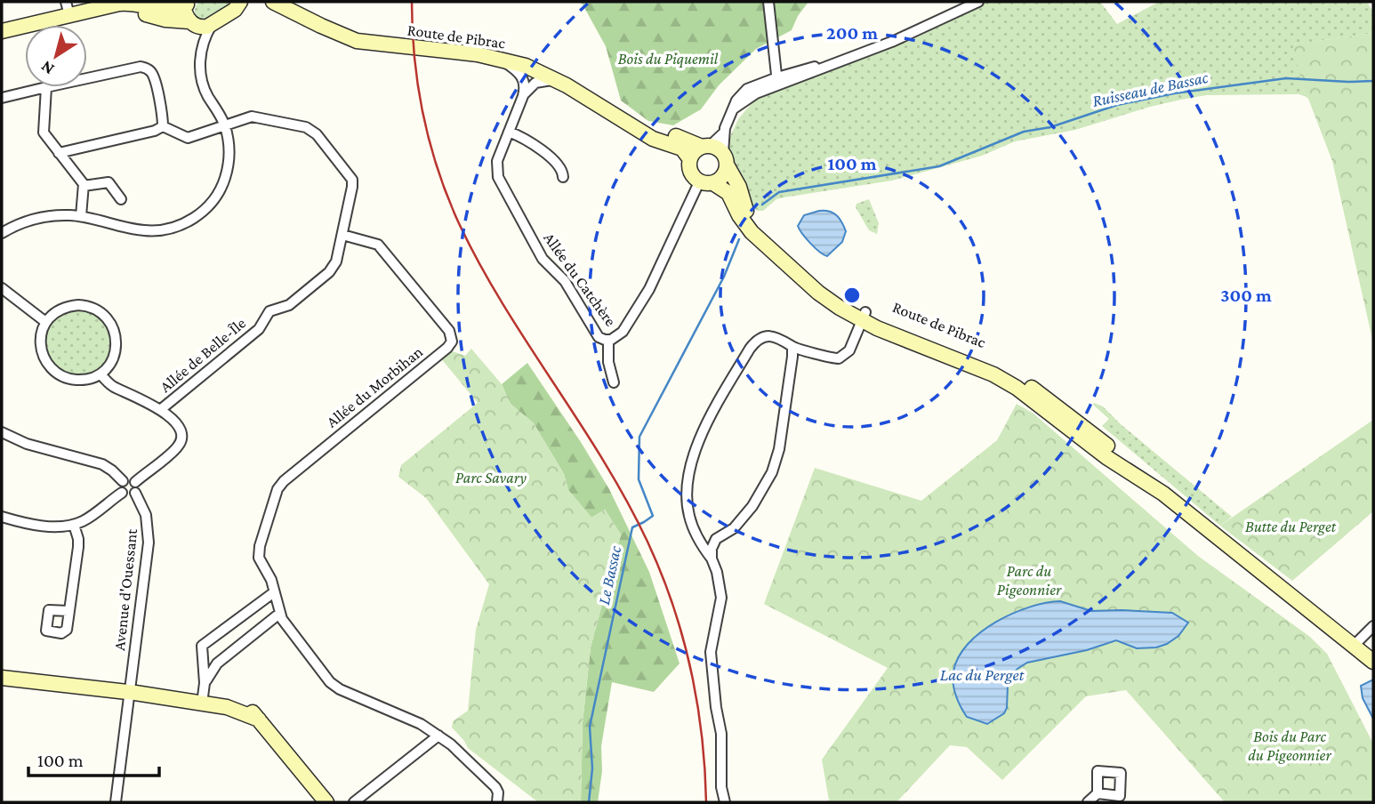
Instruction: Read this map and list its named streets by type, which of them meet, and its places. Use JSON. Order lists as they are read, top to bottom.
{
  "streets": {
    "street": [
      "Route de Pibrac",
      "Allée du Catchère",
      "Allée de Belle-Île",
      "Allée du Morbihan",
      "Avenue d'Ouessant"
    ]
  },
  "crossings": [
    ["Route de Pibrac", "Allée du Catchère"],
    ["Allée de Belle-Île", "Allée du Morbihan"]
  ],
  "water": ["Ruisseau de Bassac", "Le Bassac", "Lac du Perget"],
  "parks": [
    "Bois du Piquemil",
    "Parc Savary",
    "Butte du Perget",
    "Parc du Pigeonnier",
    "Bois du Parc du Pigeonnier"
  ],
  "scale_bar": "100 m",
  "north": "bottom left",
  "rings": ["200 m", "100 m", "300 m"]
}
